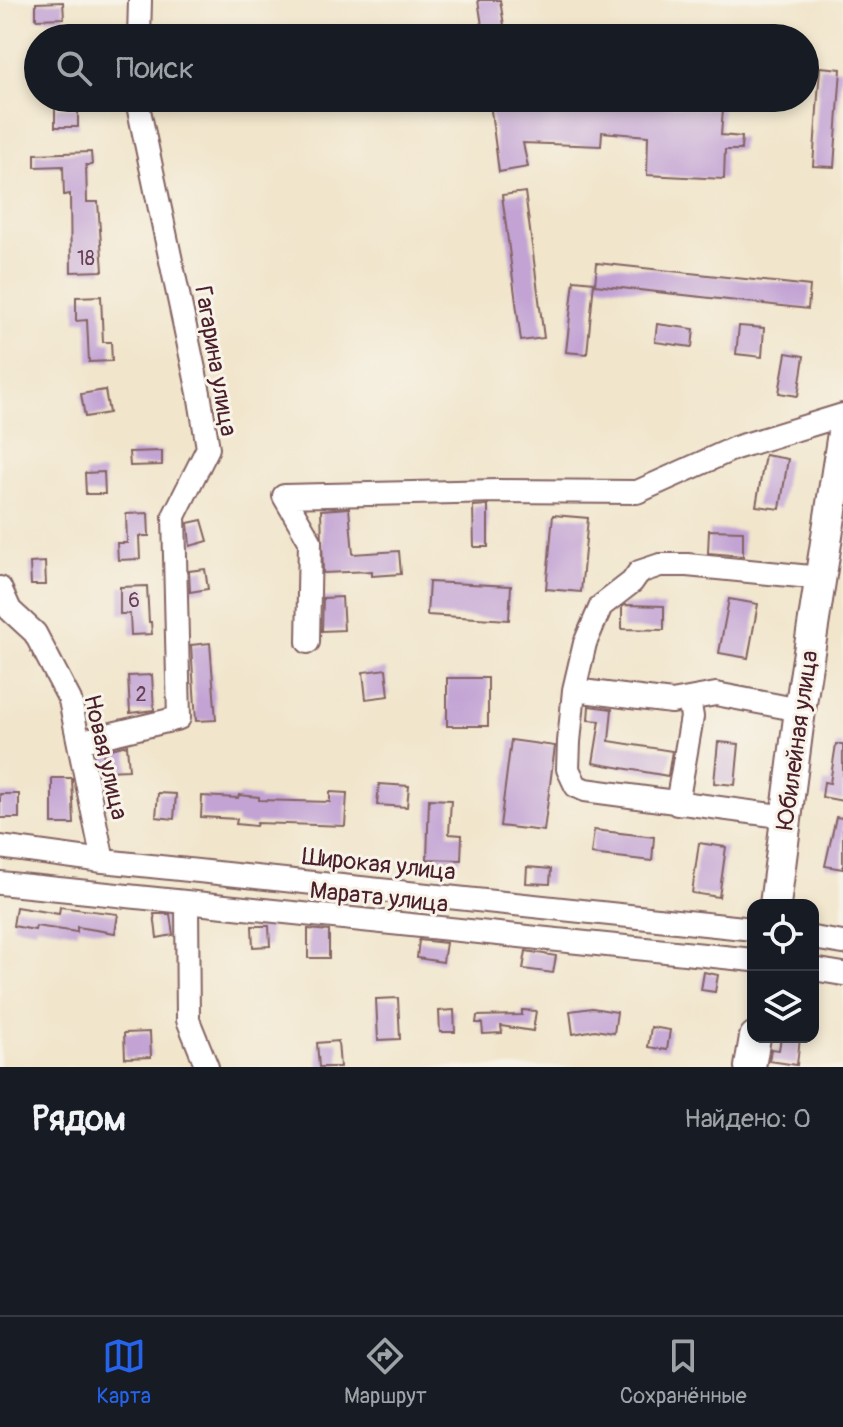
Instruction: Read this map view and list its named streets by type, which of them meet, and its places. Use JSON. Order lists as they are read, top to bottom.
{
  "streets": {
    "main road": ["Юбилейная улица"],
    "street": [
      "Гагарина улица",
      "Новая улица",
      "Широкая улица",
      "Марата улица"
    ]
  },
  "crossings": [
    ["Гагарина улица", "Новая улица"],
    ["Новая улица", "Широкая улица"]
  ],
  "house_numbers": ["18", "6", "2"],
  "page": {
    "search": "Поиск",
    "heading": ["Рядом", "Найдено: 0"],
    "nav": ["Карта", "Маршрут", "Сохранённые"]
  }
}
